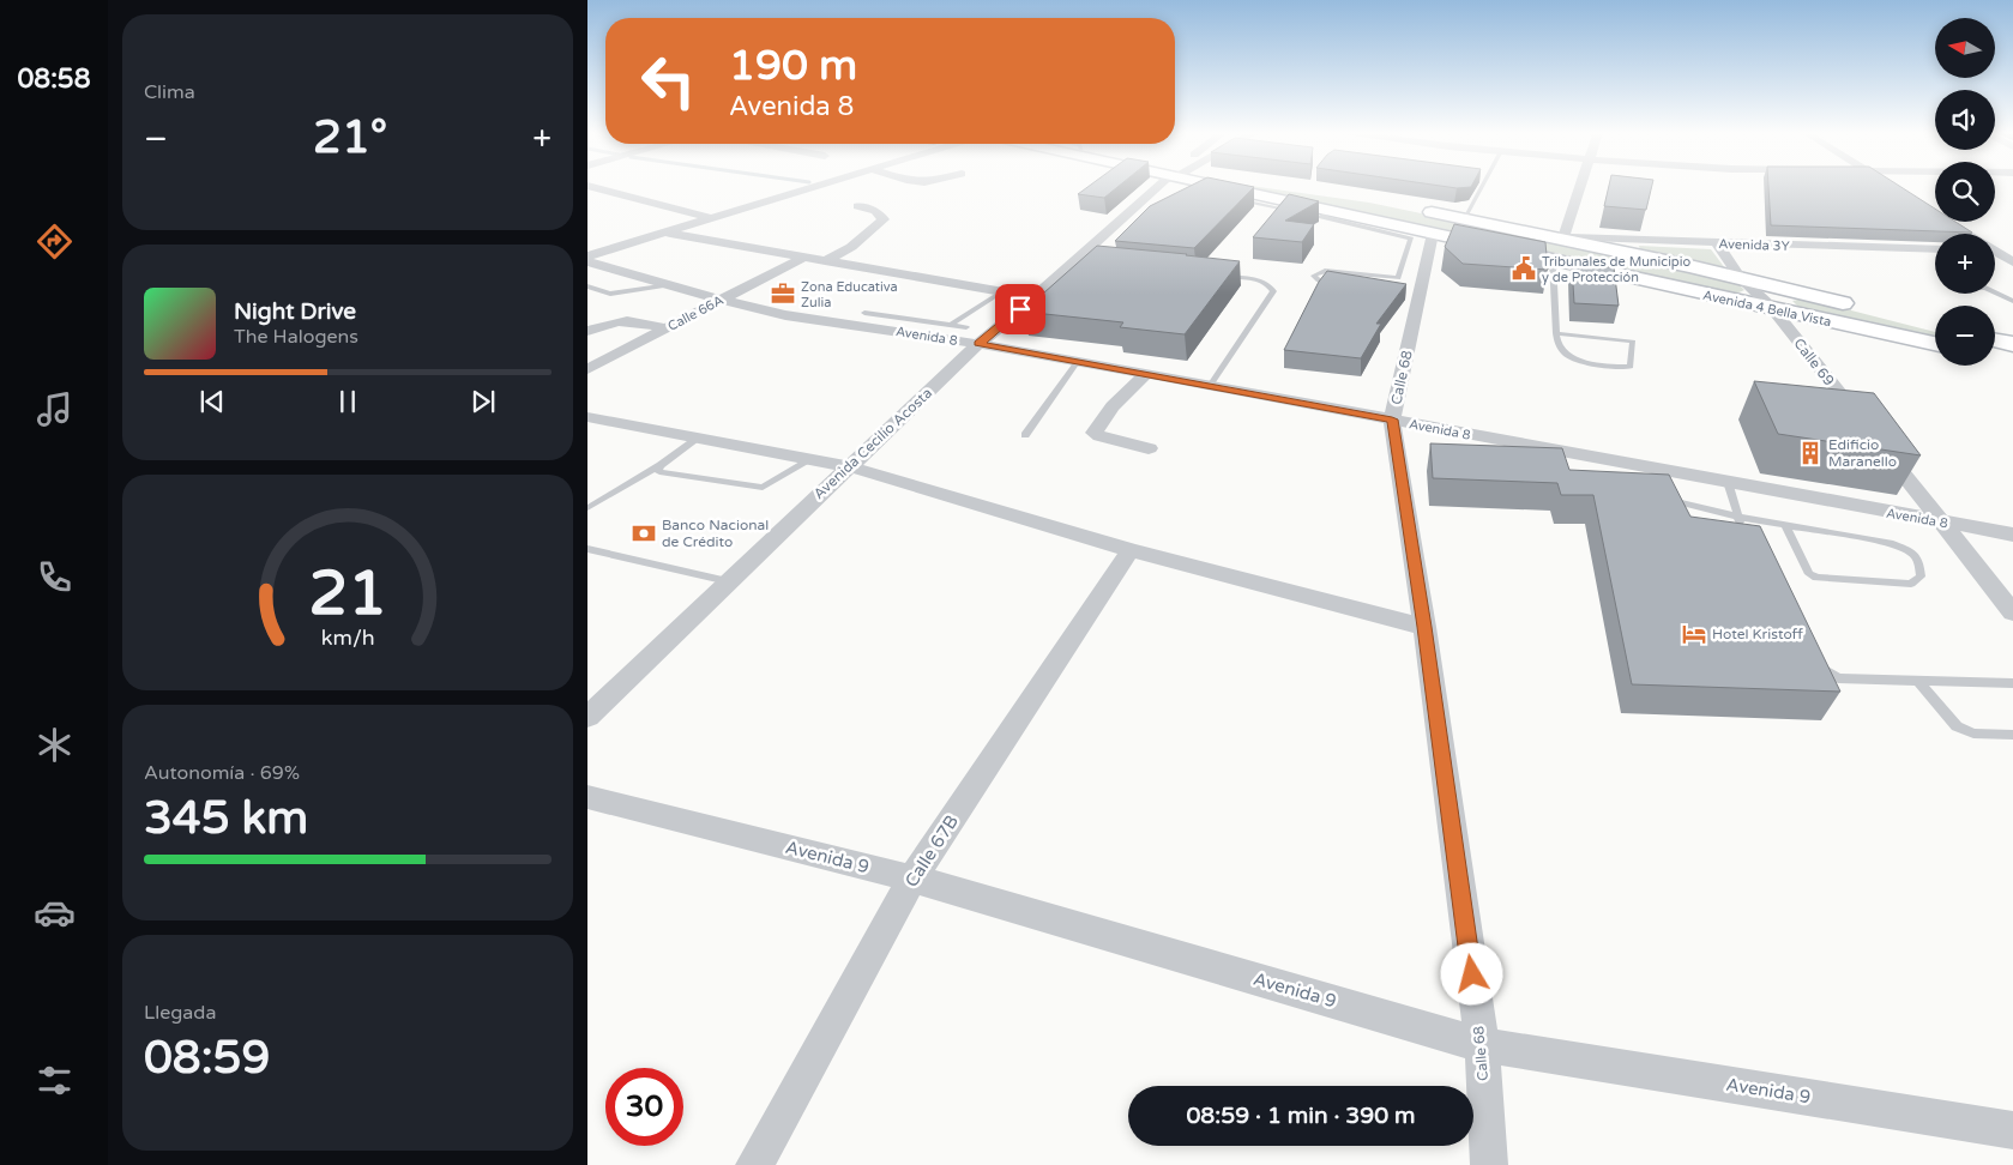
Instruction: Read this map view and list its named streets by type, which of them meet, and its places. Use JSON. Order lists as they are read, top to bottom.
{
  "streets": {
    "street": [
      "Avenida 3Y",
      "Avenida 4 Bella Vista",
      "Calle 66A",
      "Avenida 8",
      "Calle 69",
      "Calle 68",
      "Avenida Cecilio Acosta",
      "Calle 67B",
      "Avenida 9"
    ]
  },
  "crossings": [
    ["Avenida 3Y", "Avenida 4 Bella Vista"],
    ["Avenida 3Y", "Calle 69"],
    ["Avenida 4 Bella Vista", "Calle 69"],
    ["Avenida 4 Bella Vista", "Calle 68"],
    ["Calle 66A", "Avenida 8"],
    ["Avenida 8", "Calle 69"],
    ["Avenida 8", "Calle 68"],
    ["Avenida 8", "Avenida Cecilio Acosta"],
    ["Calle 68", "Avenida 9"],
    ["Calle 67B", "Avenida 9"]
  ],
  "places": {
    "public building": ["Tribunales de Municipio y de Protección"],
    "office": ["Zona Educativa Zulia"],
    "building": ["Edificio Maranello"],
    "bank": ["Banco Nacional de Crédito"],
    "hotel": ["Hotel Kristoff"]
  },
  "north": "left",
  "page": {
    "tabs": "08:58",
    "tile": [
      "Clima",
      ["Autonomía · 69%", "345 km"],
      ["Llegada", "08:59"]
    ],
    "map_buttons": ["+", "−"],
    "turn": ["190 m", "Avenida 8"],
    "heat": ["−", "21°", "+"],
    "song": ["Night Drive", "The Halogens"],
    "limit": "30",
    "trip": "08:59 · 1 min · 390 m",
    "gauge": ["21", "km/h"]
  }
}
